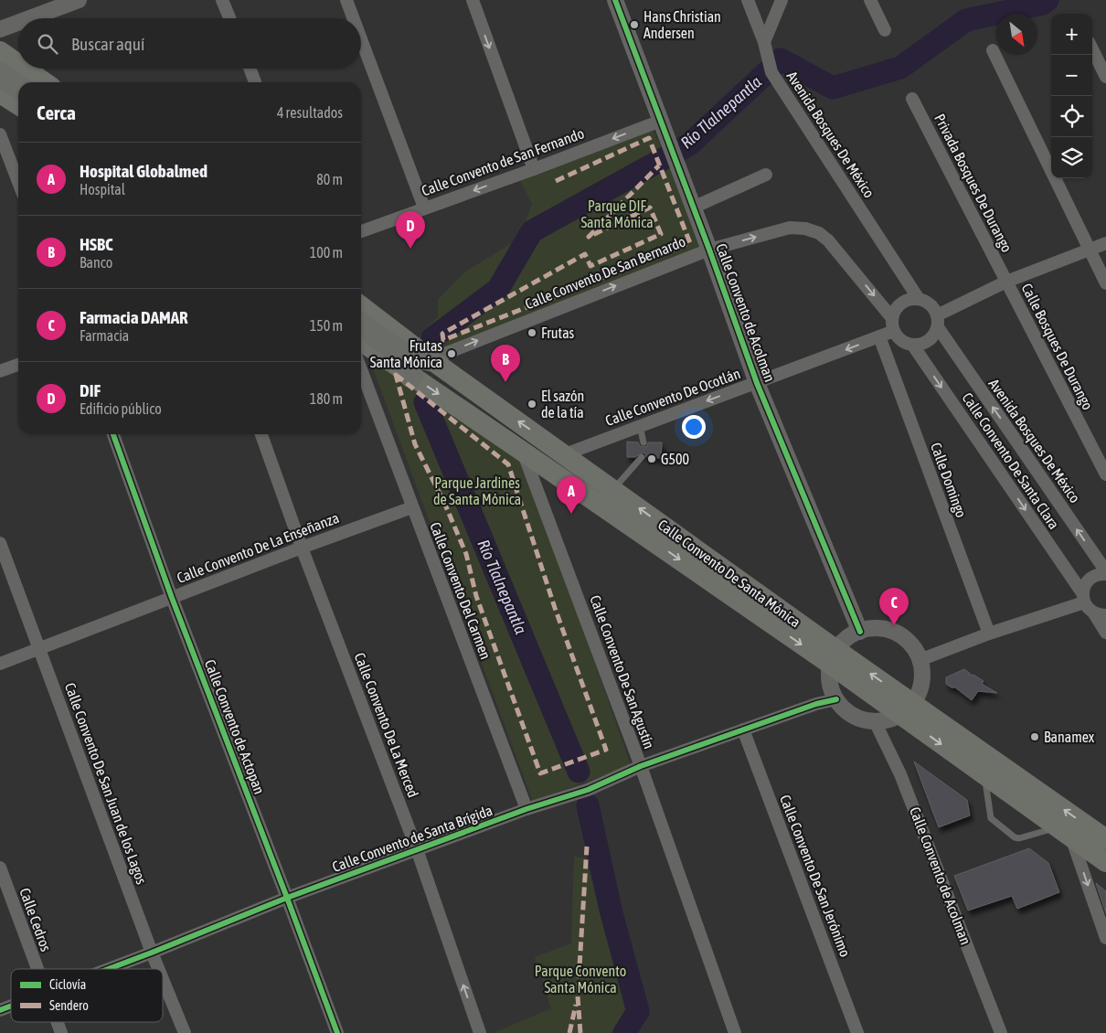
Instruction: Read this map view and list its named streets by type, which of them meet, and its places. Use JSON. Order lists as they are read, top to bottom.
{
  "streets": {
    "main road": ["Calle Convento De Santa Mónica"],
    "street": [
      "Avenida Bosques De México",
      "Calle Convento de San Fernando",
      "Privada Bosques De Durango",
      "Calle Convento De San Bernardo",
      "Calle Convento de Acolman",
      "Calle Bosques De Durango",
      "Calle Convento De Ocotlán",
      "Calle Convento De Santa Clara",
      "Calle Domingo",
      "Calle Convento De La Enseñanza",
      "Calle Convento Del Carmen",
      "Calle Convento De San Agustín",
      "Calle Convento De La Merced",
      "Calle Convento de Actopan",
      "Calle Convento De San Juan de los Lagos",
      "Calle Convento de Santa Brígida",
      "Calle Convento De San Jerónimo",
      "Calle Cedros"
    ]
  },
  "crossings": [
    ["Avenida Bosques De México", "Calle Convento De San Bernardo"],
    ["Avenida Bosques De México", "Calle Convento De Ocotlán"],
    ["Avenida Bosques De México", "Calle Convento De Santa Clara"],
    ["Calle Convento de San Fernando", "Calle Convento de Acolman"],
    ["Privada Bosques De Durango", "Calle Bosques De Durango"],
    ["Calle Convento De San Bernardo", "Calle Convento de Acolman"],
    ["Calle Convento De San Bernardo", "Calle Convento De Ocotlán"],
    ["Calle Convento De San Bernardo", "Calle Convento De Santa Clara"],
    ["Calle Convento De San Bernardo", "Calle Convento De Santa Mónica"],
    ["Calle Convento de Acolman", "Calle Convento De Ocotlán"],
    ["Calle Convento De Ocotlán", "Calle Convento De Santa Clara"],
    ["Calle Convento De Ocotlán", "Calle Domingo"],
    ["Calle Convento De Ocotlán", "Calle Convento De Santa Mónica"],
    ["Calle Convento De La Enseñanza", "Calle Convento Del Carmen"],
    ["Calle Convento De La Enseñanza", "Calle Convento De La Merced"],
    ["Calle Convento De La Enseñanza", "Calle Convento de Actopan"],
    ["Calle Convento De La Enseñanza", "Calle Convento De San Juan de los Lagos"],
    ["Calle Convento De Santa Mónica", "Calle Convento De San Agustín"],
    ["Calle Convento Del Carmen", "Calle Convento de Santa Brígida"],
    ["Calle Convento De San Agustín", "Calle Convento de Santa Brígida"],
    ["Calle Convento De La Merced", "Calle Convento de Santa Brígida"],
    ["Calle Convento de Actopan", "Calle Convento de Santa Brígida"],
    ["Calle Convento De San Juan de los Lagos", "Calle Convento de Santa Brígida"],
    ["Calle Convento de Santa Brígida", "Calle Convento De San Jerónimo"]
  ],
  "one_way": [
    "Avenida Bosques De México",
    "Calle Convento de San Fernando",
    "Calle Convento De San Bernardo",
    "Calle Convento De Ocotlán",
    "Calle Convento De Santa Clara"
  ],
  "water": ["Río Tlalnepantla"],
  "parks": ["Parque DIF Santa Mónica", "Parque Jardines de Santa Mónica", "Parque Convento Santa Mónica"],
  "places": [
    "Hans Christian Andersen",
    "Frutas",
    "Frutas Santa Mónica",
    "El sazón de la tía",
    "G500",
    "Banamex"
  ],
  "legend": ["Ciclovía", "Sendero"],
  "north": "bottom right",
  "page": {
    "map_buttons": ["+", "−"],
    "search": "Buscar aquí",
    "heading": ["Cerca", "4 resultados"],
    "list": [
      {
        "mark": "A",
        "name": "Hospital Globalmed",
        "note": "Hospital",
        "value": "80 m"
      },
      {
        "mark": "B",
        "name": "HSBC",
        "note": "Banco",
        "value": "100 m"
      },
      {
        "mark": "C",
        "name": "Farmacia DAMAR",
        "note": "Farmacia",
        "value": "150 m"
      },
      {
        "mark": "D",
        "name": "DIF",
        "note": "Edificio público",
        "value": "180 m"
      }
    ],
    "pins": [
      "D",
      "B",
      "A",
      "C"
    ]
  }
}
